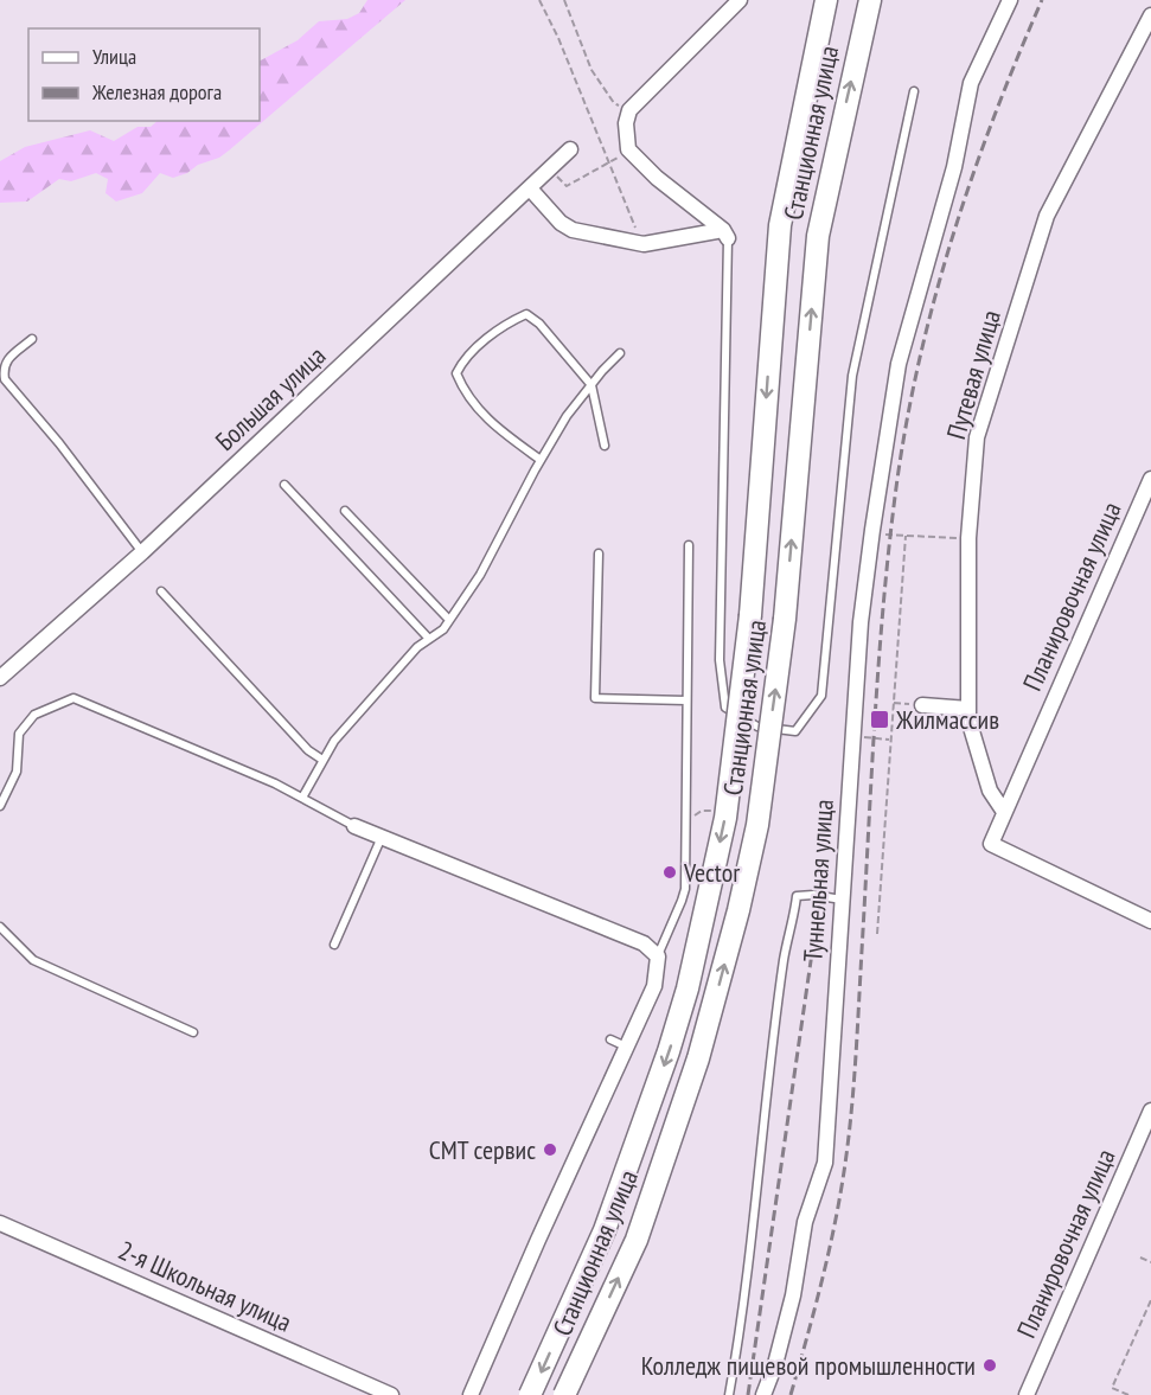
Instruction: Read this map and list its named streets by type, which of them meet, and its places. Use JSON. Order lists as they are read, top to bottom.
{
  "streets": {
    "main road": ["Станционная улица"],
    "street": [
      "Путевая улица",
      "Большая улица",
      "Планировочная улица",
      "Туннельная улица",
      "2-я Школьная улица"
    ]
  },
  "crossings": [
    ["Путевая улица", "Планировочная улица"]
  ],
  "places": {
    "transit": ["Жилмассив"],
    "other": ["Vector", "СМТ сервис", "Колледж пищевой промышленности"]
  },
  "legend": ["Улица", "Железная дорога"]
}
